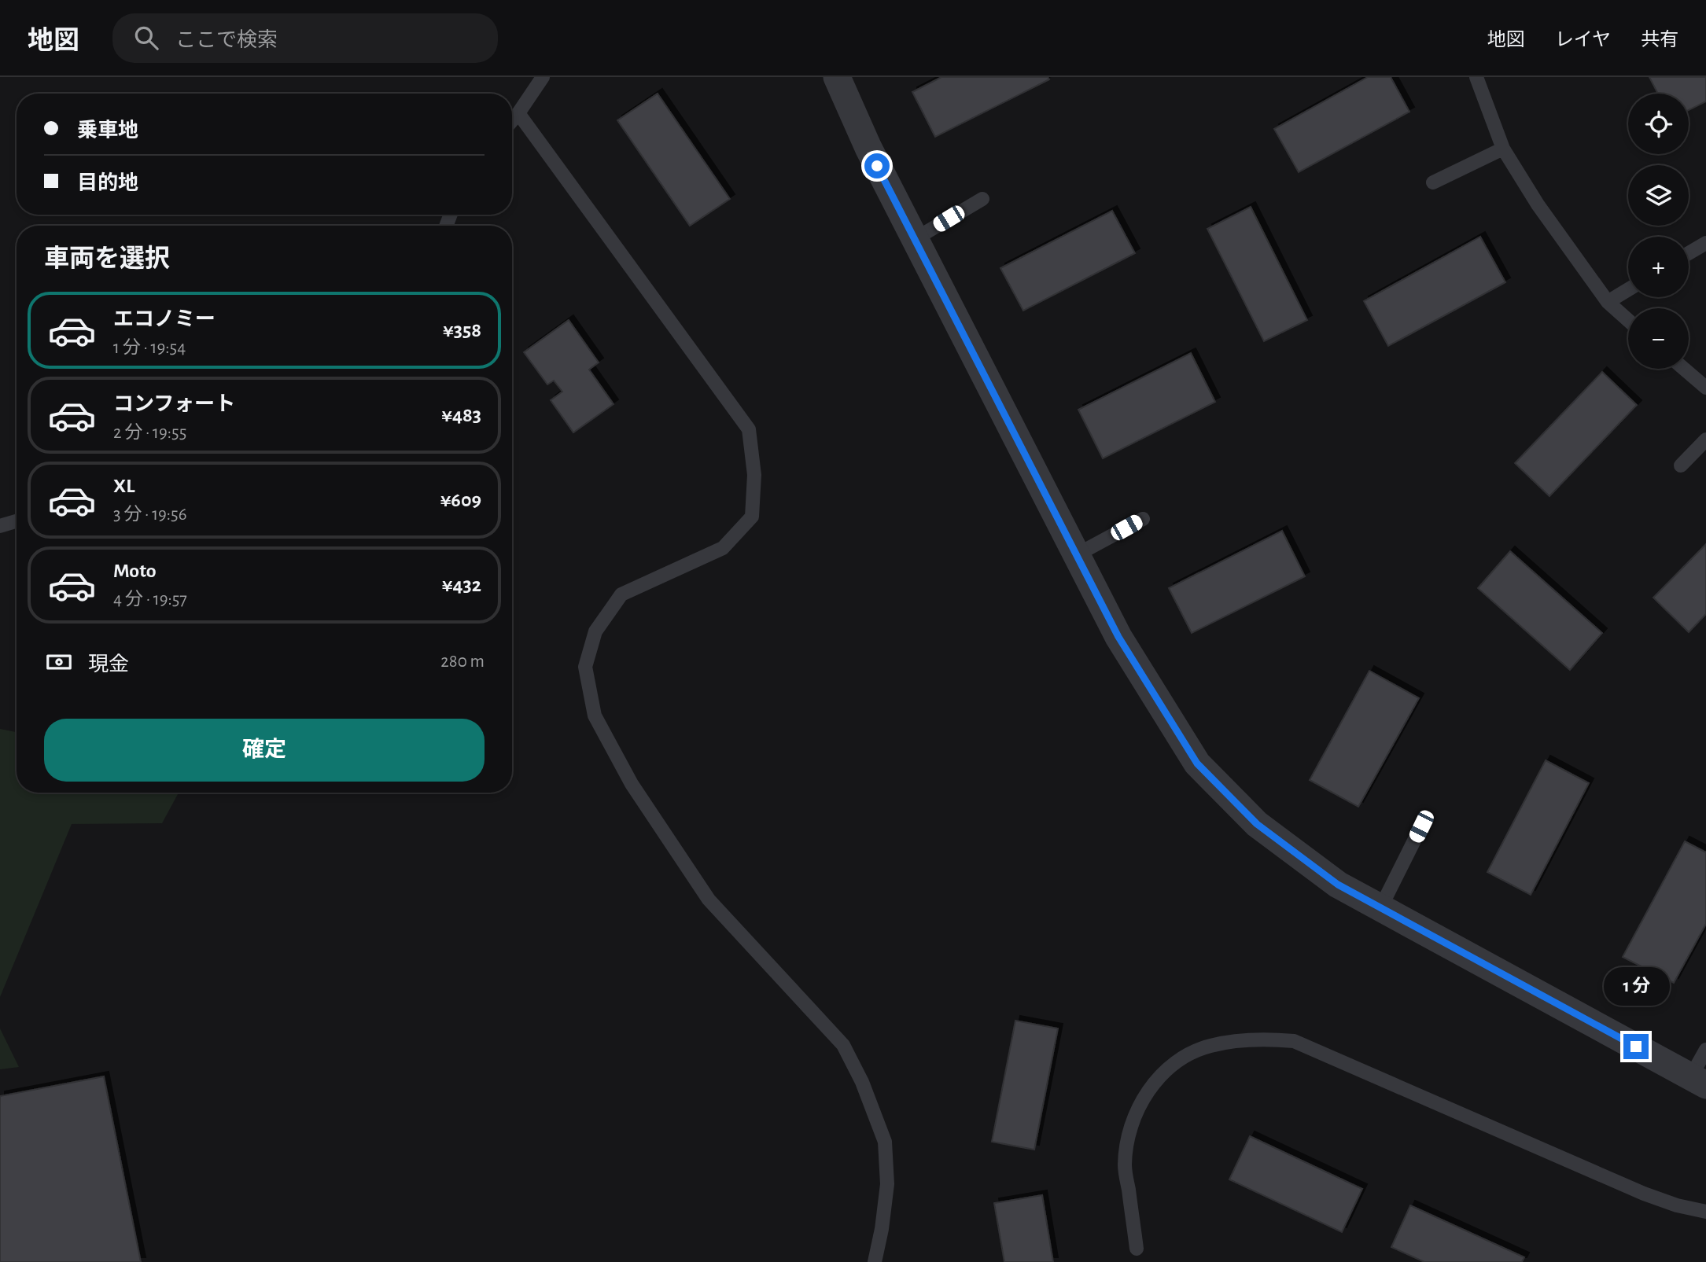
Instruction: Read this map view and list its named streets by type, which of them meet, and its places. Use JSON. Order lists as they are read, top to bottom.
{
  "page": {
    "header": "地図",
    "search": "ここで検索",
    "nav": ["地図", "レイヤ", "共有"],
    "map_buttons": ["+", "−"],
    "banner": ["乗車地", "目的地"],
    "heading": "車両を選択",
    "list": [
      {
        "name": "エコノミー",
        "note": "1 分 · 19:54",
        "value": "¥358"
      },
      {
        "name": "コンフォート",
        "note": "2 分 · 19:55",
        "value": "¥483"
      },
      {
        "name": "XL",
        "note": "3 分 · 19:56",
        "value": "¥609"
      },
      {
        "name": "Moto",
        "note": "4 分 · 19:57",
        "value": "¥432"
      }
    ],
    "pay": ["現金", "280 m"],
    "buttons": "確定",
    "bubble": "1 分"
  }
}
